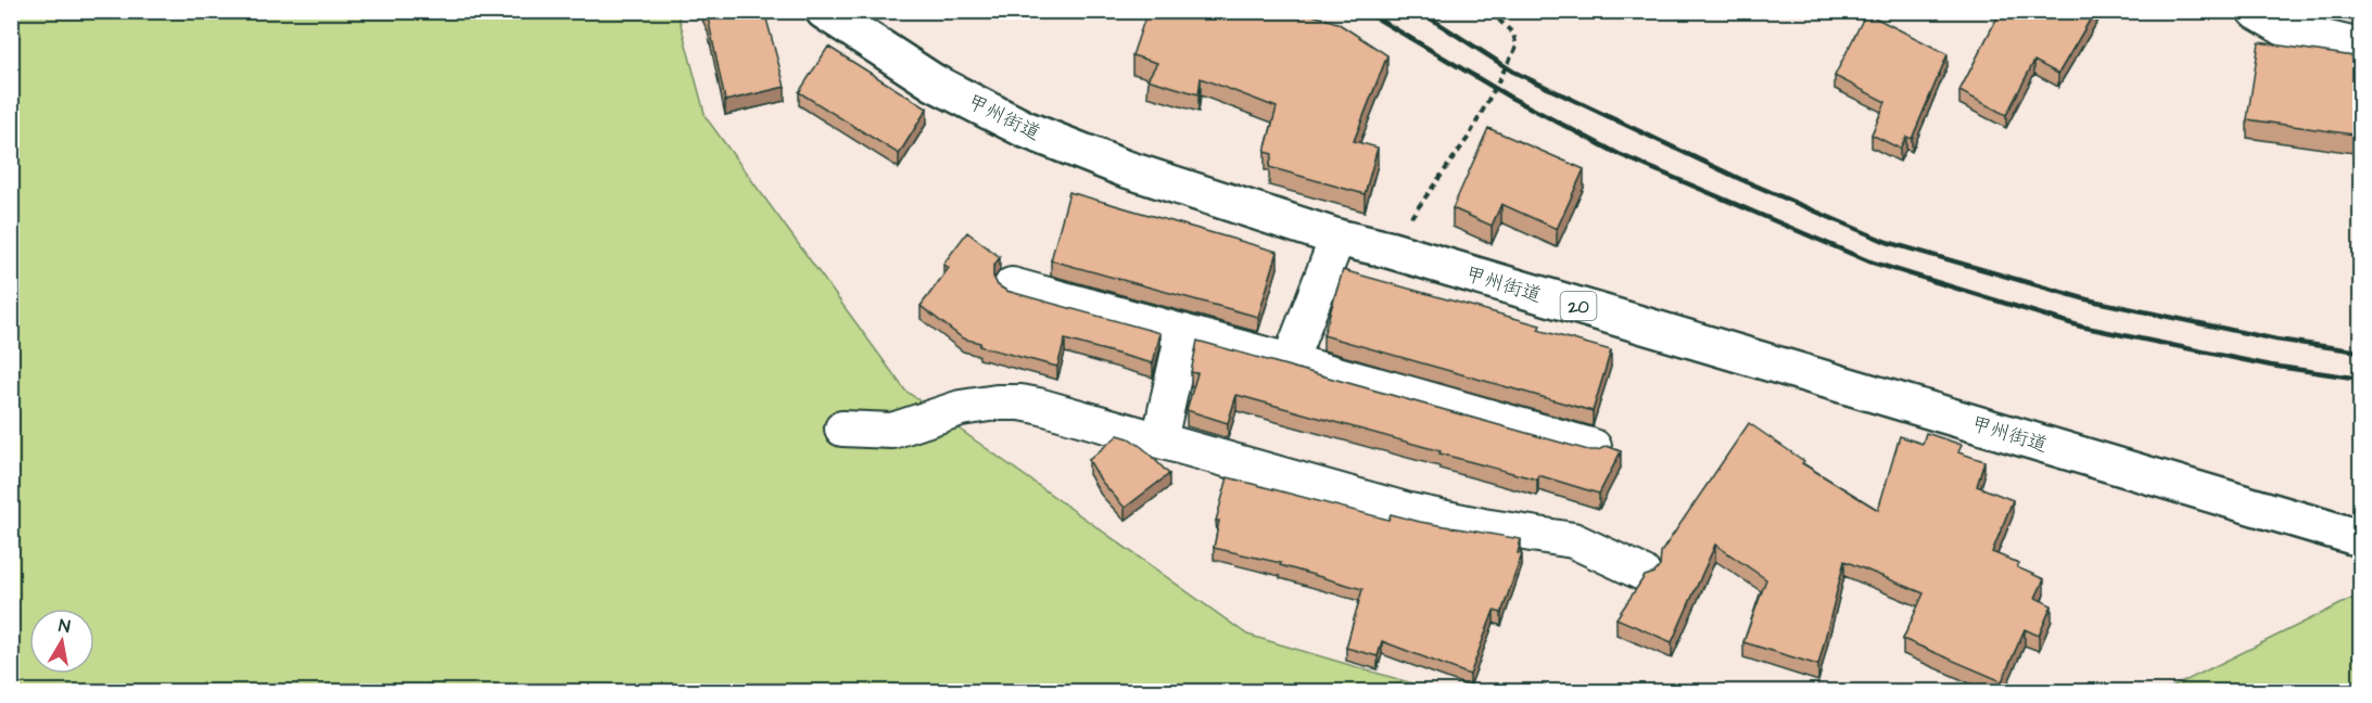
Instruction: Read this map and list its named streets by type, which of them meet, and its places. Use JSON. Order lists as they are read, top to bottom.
{
  "streets": {
    "highway": ["甲州街道", "20"]
  },
  "north": "top"
}
